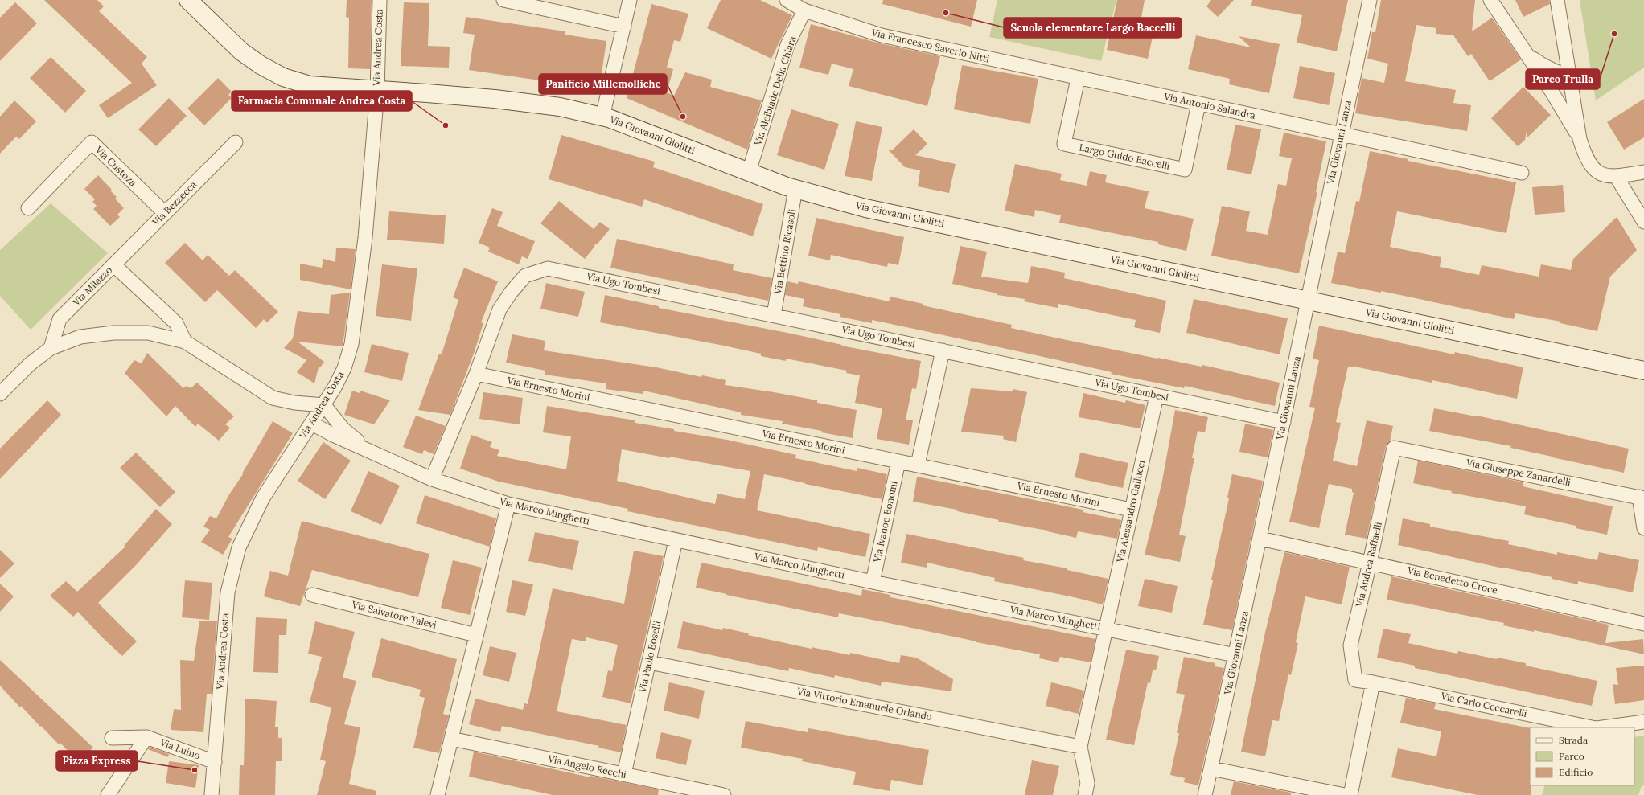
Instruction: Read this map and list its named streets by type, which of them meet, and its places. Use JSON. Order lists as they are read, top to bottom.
{
  "streets": {
    "street": [
      "Via Francesco Saverio Nitti",
      "Via Andrea Costa",
      "Via Alcibiade Della Chiara",
      "Via Antonio Salandra",
      "Via Giovanni Giolitti",
      "Via Giovanni Lanza",
      "Largo Guido Baccelli",
      "Via Custoza",
      "Via Bezzecca",
      "Via Bettino Ricasoli",
      "Via Ugo Tombesi",
      "Via Milazzo",
      "Via Ernesto Morini",
      "Via Giuseppe Zanardelli",
      "Via Marco Minghetti",
      "Via Alessandro Gallucci",
      "Via Ivanoe Bonomi",
      "Via Andrea Raffaelli",
      "Via Benedetto Croce",
      "Via Salvatore Talevi",
      "Via Paolo Boselli",
      "Via Vittorio Emanuele Orlando",
      "Via Carlo Ceccarelli",
      "Via Luino",
      "Via Angelo Recchi"
    ]
  },
  "crossings": [
    ["Via Francesco Saverio Nitti", "Via Alcibiade Della Chiara"],
    ["Via Francesco Saverio Nitti", "Via Antonio Salandra"],
    ["Via Francesco Saverio Nitti", "Largo Guido Baccelli"],
    ["Via Andrea Costa", "Via Giovanni Giolitti"],
    ["Via Andrea Costa", "Via Marco Minghetti"],
    ["Via Andrea Costa", "Via Luino"],
    ["Via Alcibiade Della Chiara", "Via Giovanni Giolitti"],
    ["Via Antonio Salandra", "Via Giovanni Lanza"],
    ["Via Antonio Salandra", "Largo Guido Baccelli"],
    ["Via Giovanni Giolitti", "Via Giovanni Lanza"],
    ["Via Giovanni Giolitti", "Via Bettino Ricasoli"],
    ["Via Giovanni Lanza", "Via Ugo Tombesi"],
    ["Via Giovanni Lanza", "Via Marco Minghetti"],
    ["Via Giovanni Lanza", "Via Benedetto Croce"],
    ["Via Custoza", "Via Bezzecca"],
    ["Via Bezzecca", "Via Milazzo"],
    ["Via Bettino Ricasoli", "Via Ugo Tombesi"],
    ["Via Ugo Tombesi", "Via Ernesto Morini"],
    ["Via Ugo Tombesi", "Via Marco Minghetti"],
    ["Via Ugo Tombesi", "Via Alessandro Gallucci"],
    ["Via Ernesto Morini", "Via Alessandro Gallucci"],
    ["Via Ernesto Morini", "Via Ivanoe Bonomi"],
    ["Via Giuseppe Zanardelli", "Via Andrea Raffaelli"],
    ["Via Marco Minghetti", "Via Alessandro Gallucci"],
    ["Via Marco Minghetti", "Via Ivanoe Bonomi"],
    ["Via Marco Minghetti", "Via Paolo Boselli"],
    ["Via Alessandro Gallucci", "Via Vittorio Emanuele Orlando"],
    ["Via Andrea Raffaelli", "Via Benedetto Croce"],
    ["Via Andrea Raffaelli", "Via Carlo Ceccarelli"],
    ["Via Paolo Boselli", "Via Vittorio Emanuele Orlando"],
    ["Via Paolo Boselli", "Via Angelo Recchi"]
  ],
  "places": [
    "Scuola elementare Largo Baccelli",
    "Parco Trulla",
    "Panificio Millemolliche",
    "Farmacia Comunale Andrea Costa",
    "Pizza Express"
  ],
  "legend": ["Strada", "Parco", "Edificio"]
}
